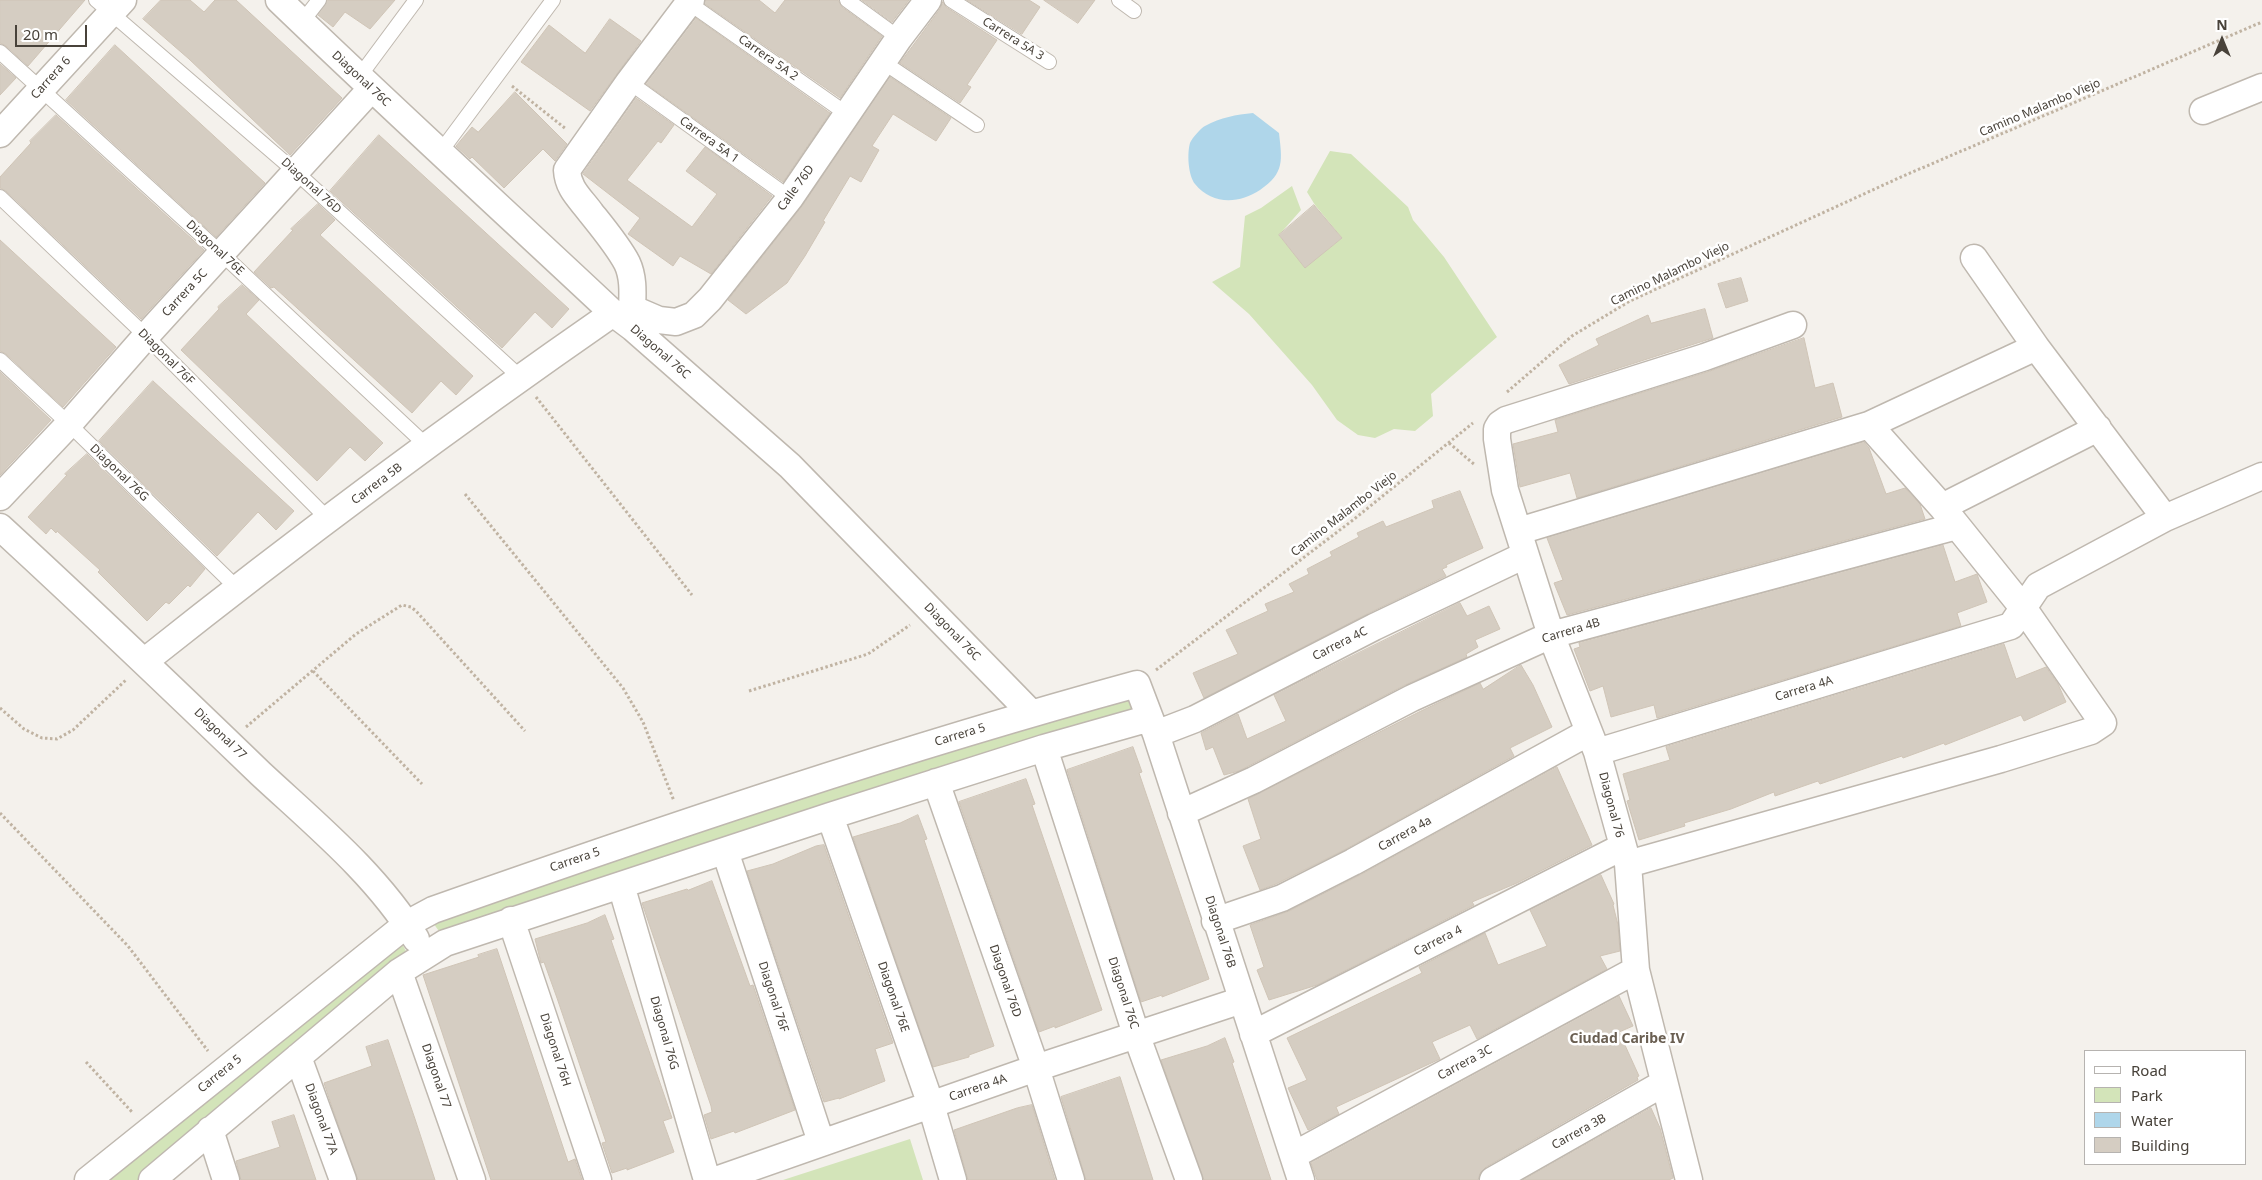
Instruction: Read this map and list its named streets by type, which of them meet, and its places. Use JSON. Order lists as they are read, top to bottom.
{
  "streets": {
    "street": [
      "Carrera 6",
      "Diagonal 76C",
      "Diagonal 76D",
      "Calle 76D",
      "Diagonal 76E",
      "Carrera 5C",
      "Diagonal 76F",
      "Diagonal 76G",
      "Carrera 5B",
      "Carrera 4B",
      "Carrera 4C",
      "Carrera 4A",
      "Diagonal 77",
      "Carrera 5",
      "Diagonal 76",
      "Carrera 4a",
      "Diagonal 76B",
      "Carrera 4",
      "Diagonal 76H",
      "Carrera 3C",
      "Diagonal 77A",
      "Carrera 3B"
    ],
    "lane": ["Carrera 5A 3", "Carrera 5A 2", "Carrera 5A 1"],
    "path": ["Camino Malambo Viejo"]
  },
  "crossings": [
    ["Carrera 5A 2", "Calle 76D"],
    ["Carrera 6", "Diagonal 76D"],
    ["Carrera 6", "Diagonal 76E"],
    ["Diagonal 76C", "Calle 76D"],
    ["Diagonal 76C", "Carrera 5C"],
    ["Diagonal 76C", "Carrera 5B"],
    ["Diagonal 76C", "Carrera 4A"],
    ["Diagonal 76C", "Carrera 5"],
    ["Camino Malambo Viejo", "Carrera 5"],
    ["Camino Malambo Viejo", "Diagonal 76B"],
    ["Carrera 5A 1", "Calle 76D"],
    ["Diagonal 76D", "Carrera 5C"],
    ["Diagonal 76D", "Carrera 5B"],
    ["Diagonal 76D", "Carrera 4A"],
    ["Calle 76D", "Carrera 5B"],
    ["Diagonal 76E", "Carrera 5C"],
    ["Diagonal 76E", "Carrera 5B"],
    ["Diagonal 76E", "Carrera 4A"],
    ["Carrera 5C", "Diagonal 76F"],
    ["Carrera 5C", "Diagonal 76G"],
    ["Diagonal 76F", "Carrera 5B"],
    ["Diagonal 76F", "Carrera 4A"],
    ["Diagonal 76G", "Carrera 5B"],
    ["Carrera 5B", "Diagonal 77"],
    ["Carrera 4B", "Diagonal 76"],
    ["Carrera 4B", "Diagonal 76B"],
    ["Carrera 4C", "Diagonal 76"],
    ["Carrera 4C", "Diagonal 76B"],
    ["Carrera 4A", "Diagonal 76"],
    ["Carrera 4A", "Carrera 4a"],
    ["Carrera 4A", "Diagonal 76B"],
    ["Carrera 4A", "Carrera 4"],
    ["Diagonal 77", "Carrera 5"],
    ["Carrera 5", "Diagonal 76B"],
    ["Diagonal 76", "Carrera 4a"],
    ["Diagonal 76", "Carrera 4"],
    ["Diagonal 76", "Carrera 3C"],
    ["Diagonal 76", "Carrera 3B"],
    ["Carrera 4a", "Diagonal 76B"],
    ["Diagonal 76B", "Carrera 4"],
    ["Diagonal 76B", "Carrera 3C"]
  ],
  "districts": ["Ciudad Caribe IV"],
  "legend": [
    "Road",
    "Park",
    "Water",
    "Building"
  ],
  "scale_bar": "20 m",
  "north": "top"
}
